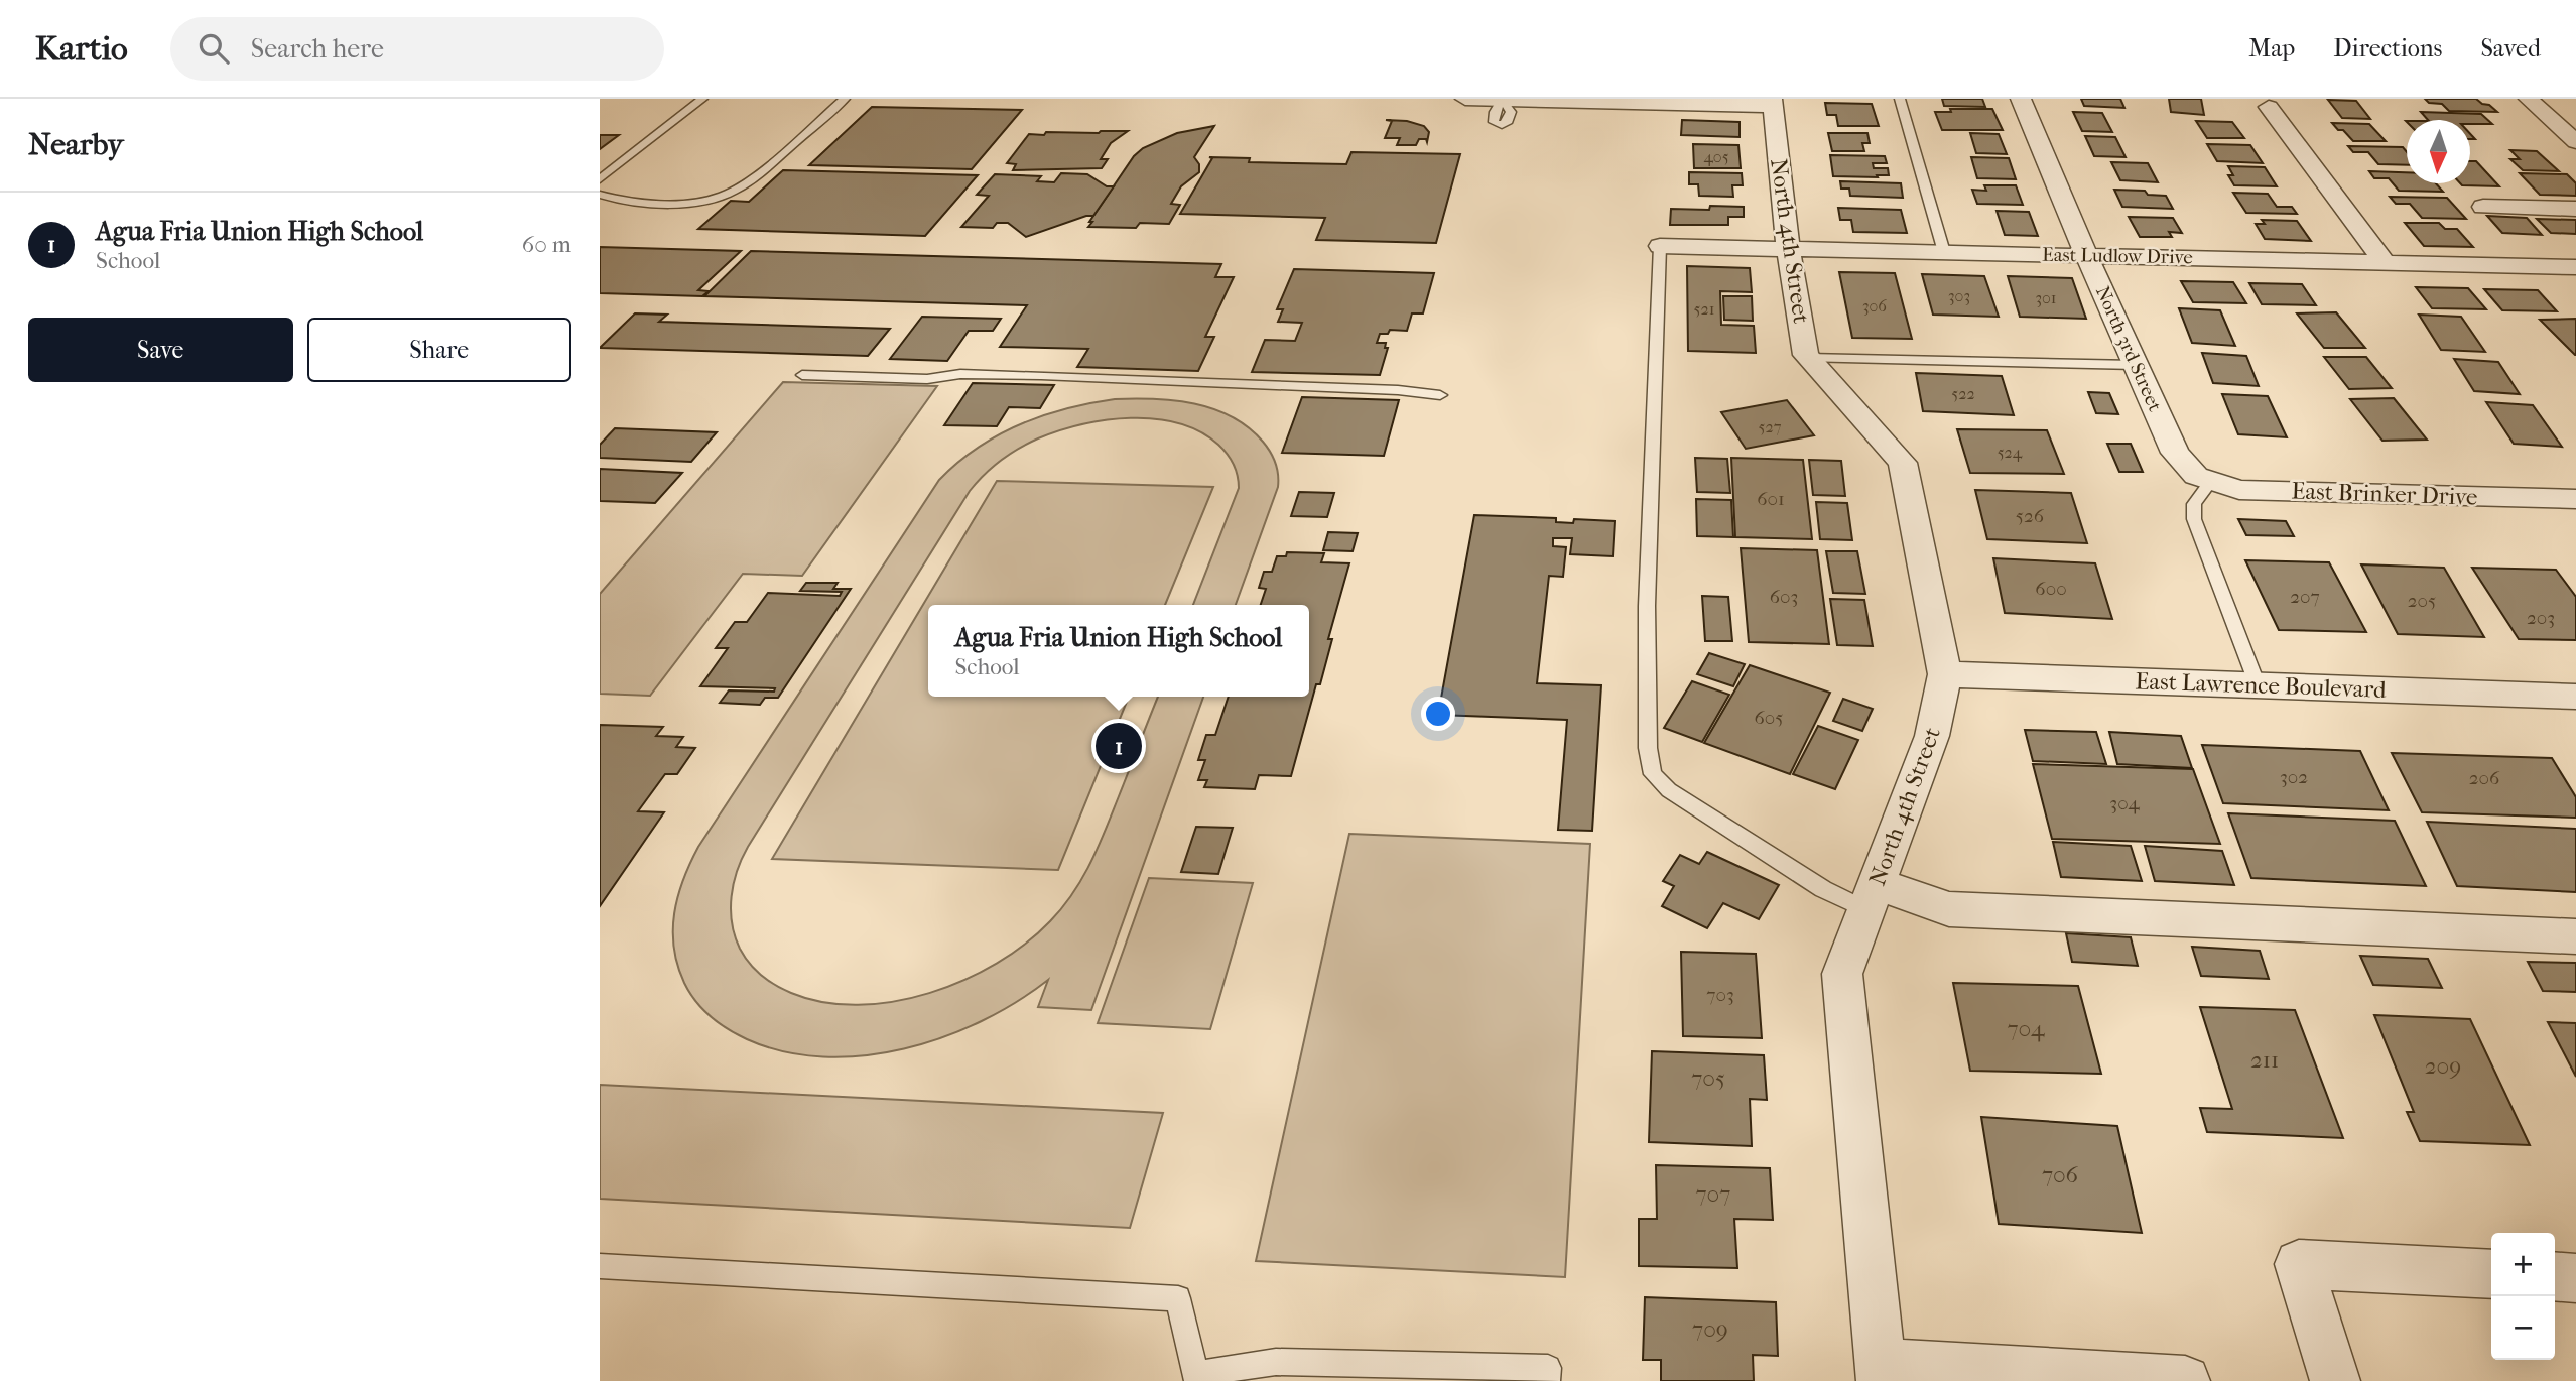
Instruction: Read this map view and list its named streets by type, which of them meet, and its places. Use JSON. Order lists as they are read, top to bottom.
{
  "streets": {
    "street": [
      "North 4th Street",
      "East Ludlow Drive",
      "North 3rd Street",
      "East Brinker Drive",
      "East Lawrence Boulevard"
    ]
  },
  "crossings": [
    ["North 4th Street", "East Ludlow Drive"],
    ["North 4th Street", "East Lawrence Boulevard"],
    ["East Ludlow Drive", "North 3rd Street"],
    ["North 3rd Street", "East Brinker Drive"]
  ],
  "house_numbers": [
    "405",
    "303",
    "301",
    "306",
    "521",
    "522",
    "527",
    "524",
    "601",
    "526",
    "600",
    "603",
    "207",
    "205",
    "203",
    "605",
    "302",
    "206",
    "304",
    "703",
    "704",
    "211",
    "209",
    "705",
    "706",
    "707",
    "709"
  ],
  "north": "bottom",
  "page": {
    "header": "Kartio",
    "search": "Search here",
    "nav": ["Map", "Directions", "Saved"],
    "heading": "Nearby",
    "list": [
      {
        "mark": "1",
        "name": "Agua Fria Union High School",
        "note": "School",
        "value": "60 m"
      }
    ],
    "buttons": ["Save", "Share"],
    "popup": ["Agua Fria Union High School", "School"],
    "pins": "1",
    "map_buttons": ["+", "−"]
  }
}
